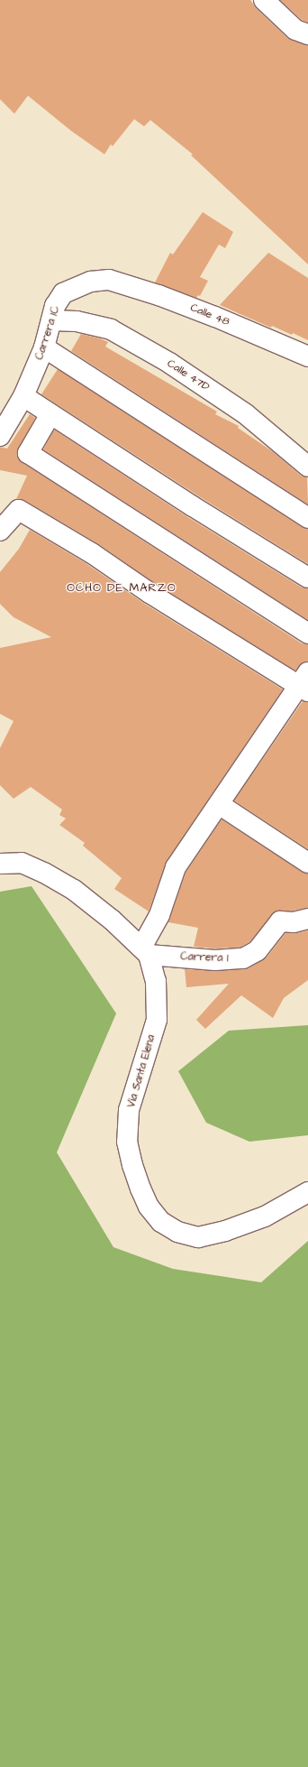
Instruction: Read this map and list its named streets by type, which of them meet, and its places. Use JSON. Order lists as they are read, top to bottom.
{
  "streets": {
    "street": [
      "Calle 48",
      "Carrera 1C",
      "Calle 47D",
      "Carrera 1",
      "Vía Santa Elena"
    ]
  },
  "crossings": [
    ["Calle 48", "Carrera 1C"],
    ["Carrera 1C", "Calle 47D"],
    ["Carrera 1", "Vía Santa Elena"]
  ],
  "districts": ["OCHO DE MARZO"]
}
